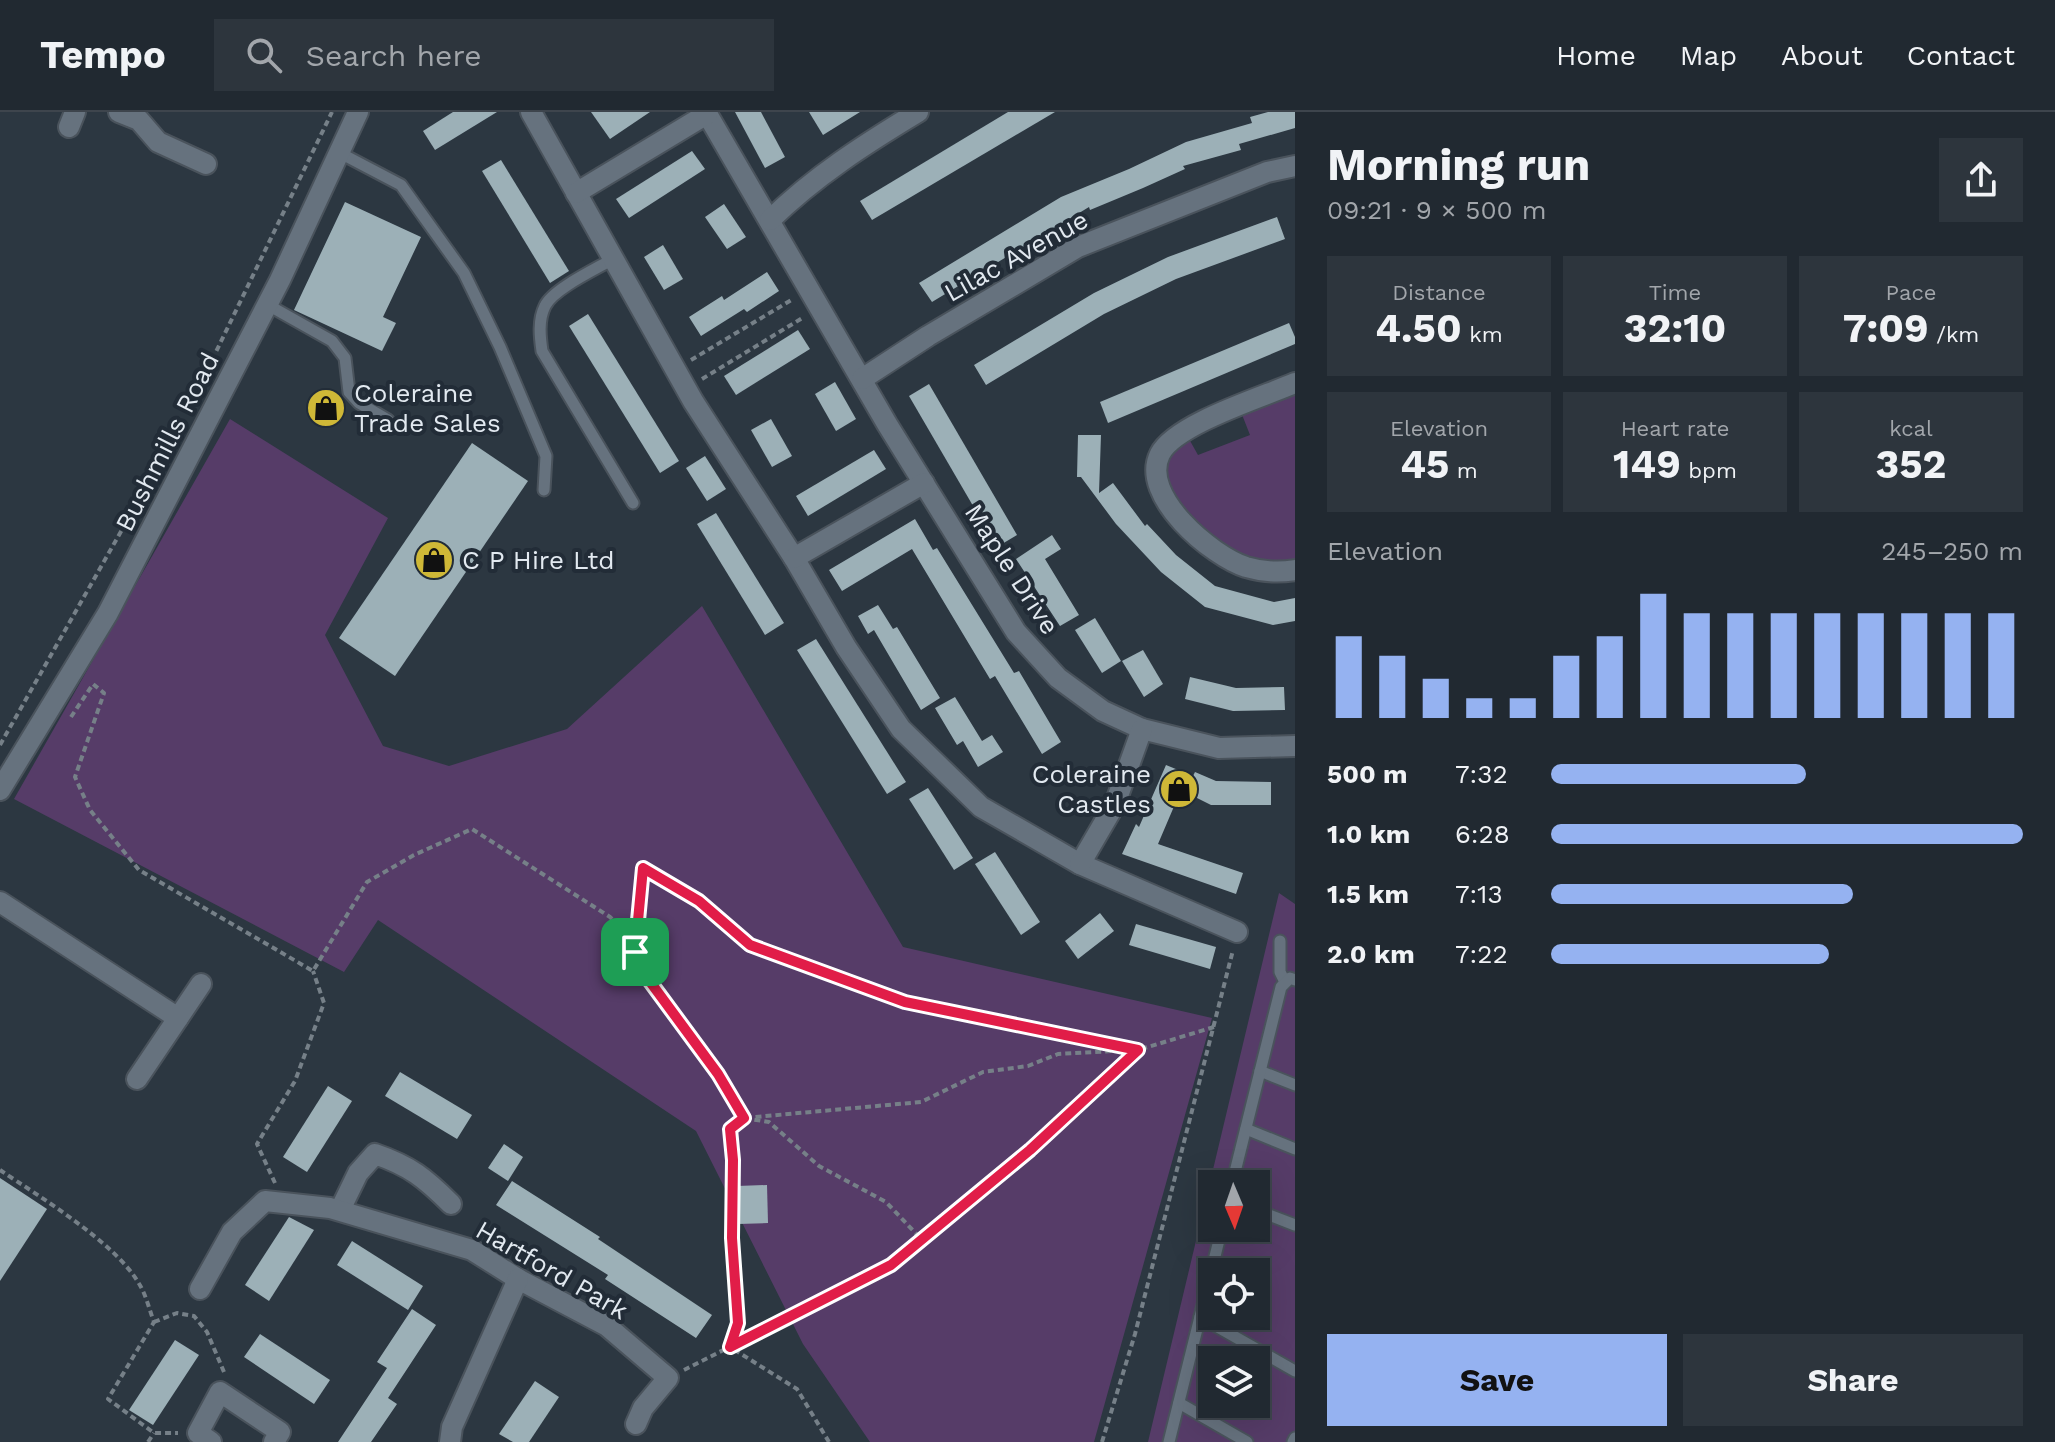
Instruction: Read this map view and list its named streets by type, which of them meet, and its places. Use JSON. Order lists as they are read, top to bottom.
{
  "streets": {
    "street": [
      "Lilac Avenue",
      "Bushmills Road",
      "Maple Drive",
      "Hartford Park"
    ]
  },
  "crossings": [
    ["Lilac Avenue", "Maple Drive"]
  ],
  "places": {
    "shop": ["Coleraine Trade Sales", "C P Hire Ltd", "Coleraine Castles"]
  },
  "north": "bottom",
  "page": {
    "header": "Tempo",
    "search": "Search here",
    "nav": [
      "Home",
      "Map",
      "About",
      "Contact"
    ],
    "heading": ["Morning run", "09:21 · 9 × 500 m"],
    "stats": [
      ["Distance", "4.50 km"],
      ["Time", "32:10"],
      ["Pace", "7:09 /km"],
      ["Elevation", "45 m"],
      ["Heart rate", "149 bpm"],
      ["kcal", "352"]
    ],
    "chart": ["Elevation", "245–250 m"],
    "list": [
      {
        "name": "500 m",
        "note": "7:32"
      },
      {
        "name": "1.0 km",
        "note": "6:28"
      },
      {
        "name": "1.5 km",
        "note": "7:13"
      },
      {
        "name": "2.0 km",
        "note": "7:22"
      }
    ],
    "buttons": ["Save", "Share"]
  }
}
